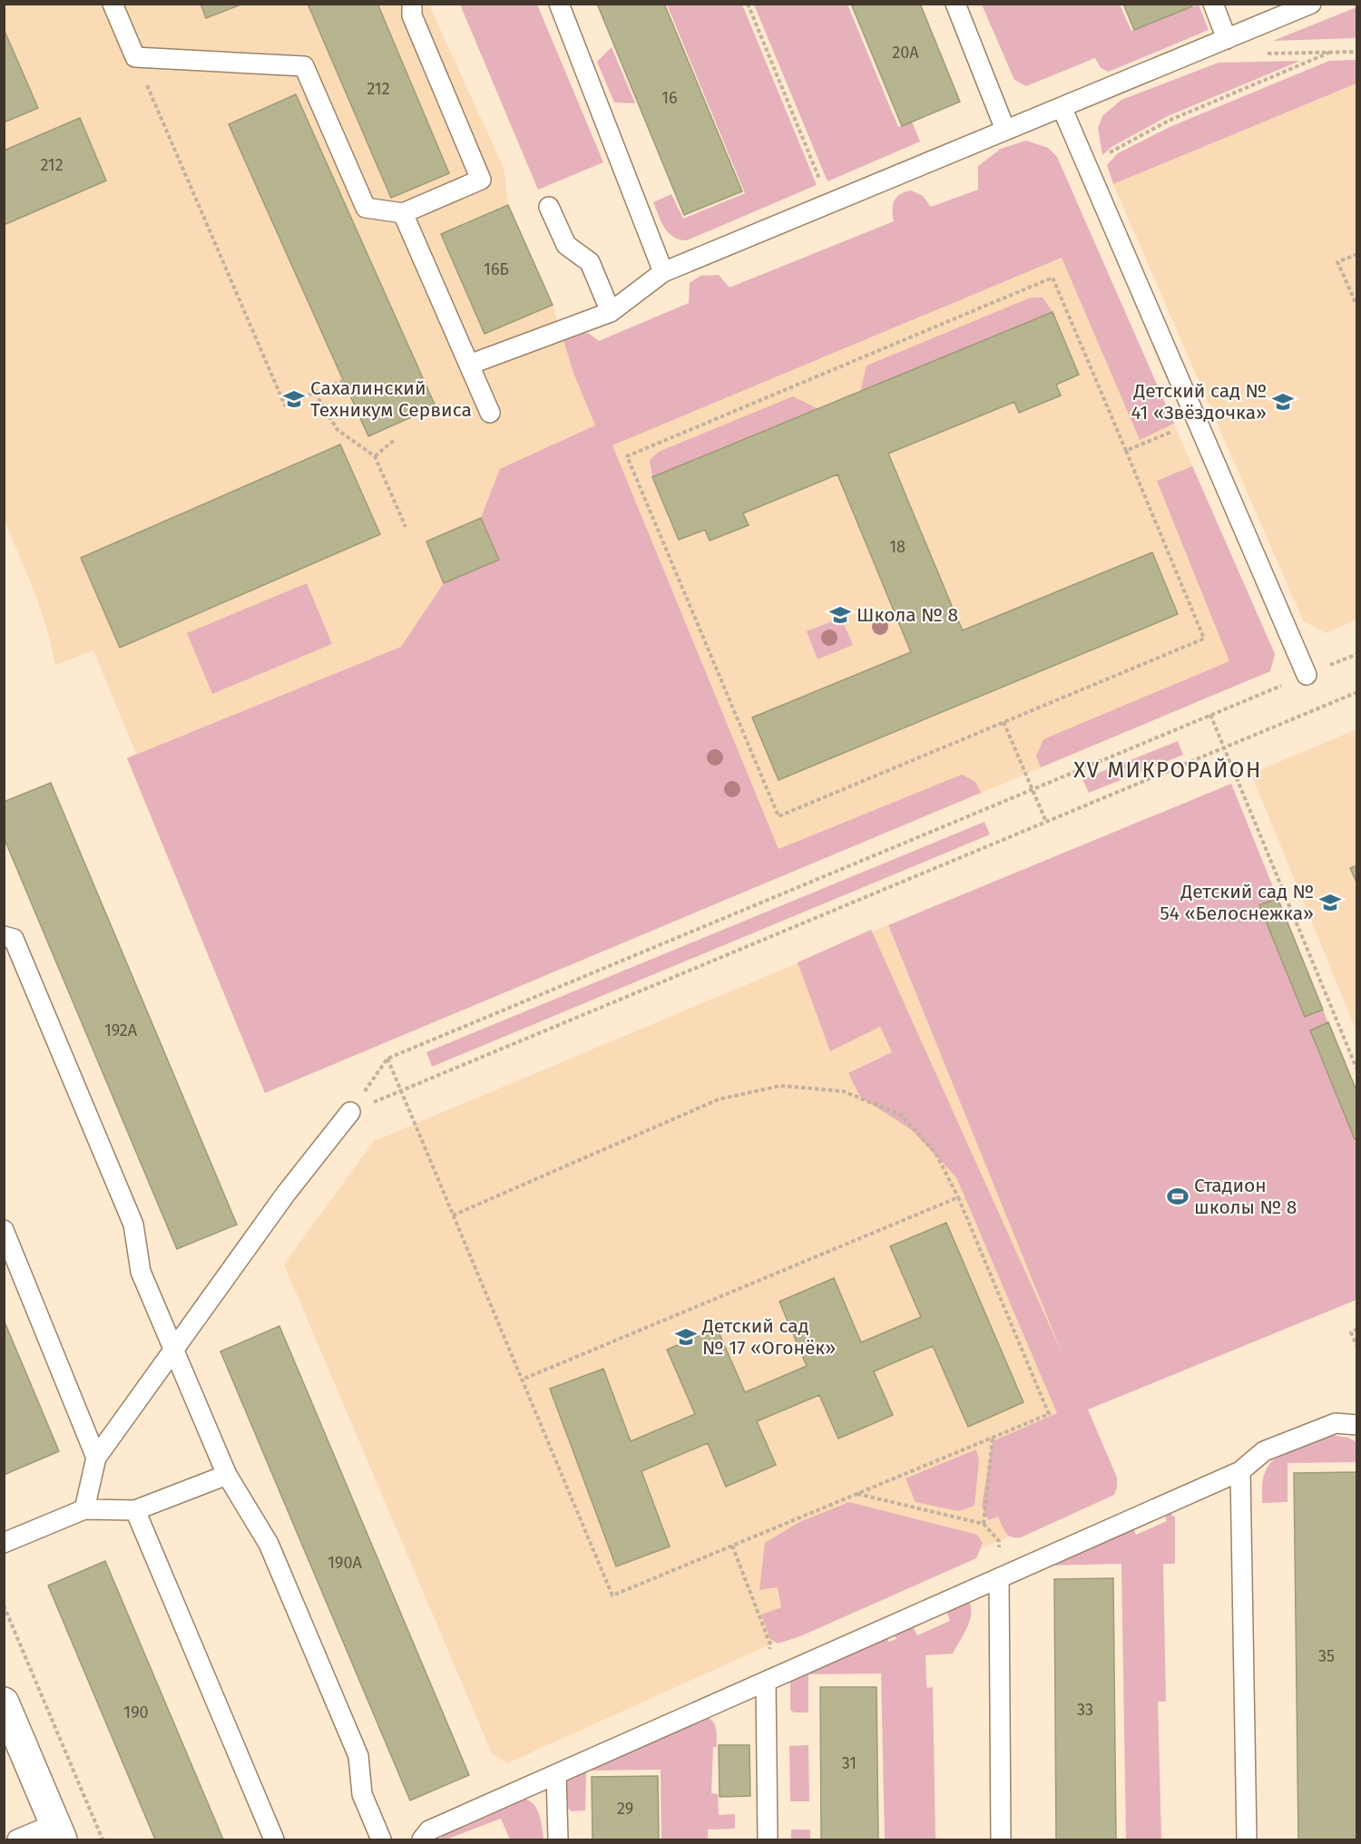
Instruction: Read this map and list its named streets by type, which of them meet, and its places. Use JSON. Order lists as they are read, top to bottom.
{
  "districts": ["XV МИКРОРАЙОН"],
  "places": {
    "school or university": [
      "Сахалинский Техникум Сервиса",
      "Детский сад № 41 «Звёздочка»",
      "Школа № 8",
      "Детский сад № 54 «Белоснежка»",
      "Детский сад № 17 «Огонёк»"
    ],
    "sports": ["Стадион школы № 8"]
  },
  "house_numbers": [
    "20А",
    "212",
    "16",
    "212",
    "16Б",
    "18",
    "192А",
    "190А",
    "35",
    "33",
    "190",
    "31",
    "29"
  ]
}
